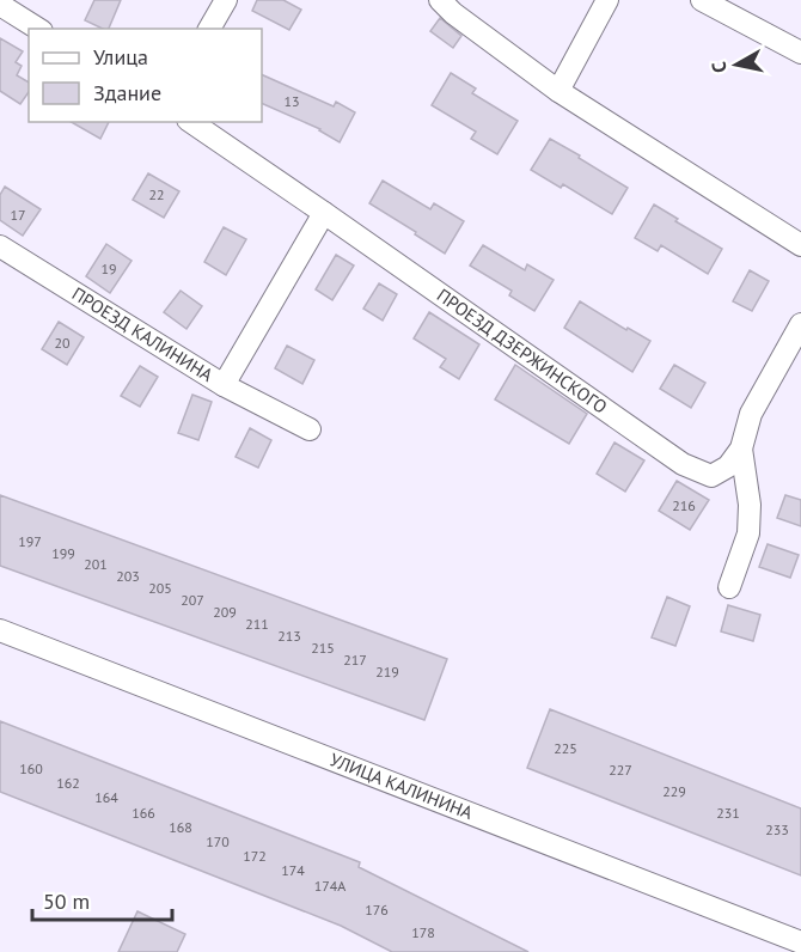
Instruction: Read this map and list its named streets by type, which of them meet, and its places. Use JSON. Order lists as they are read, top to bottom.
{
  "streets": {
    "street": ["ПРОЕЗД КАЛИНИНА", "ПРОЕЗД ДЗЕРЖИНСКОГО", "УЛИЦА КАЛИНИНА"]
  },
  "crossings": [
    ["ПРОЕЗД КАЛИНИНА", "ПРОЕЗД ДЗЕРЖИНСКОГО"]
  ],
  "house_numbers": [
    "13",
    "22",
    "17",
    "19",
    "20",
    "216",
    "197",
    "199",
    "201",
    "203",
    "205",
    "207",
    "209",
    "211",
    "213",
    "215",
    "217",
    "219",
    "225",
    "160",
    "227",
    "162",
    "229",
    "164",
    "166",
    "231",
    "168",
    "233",
    "170",
    "172",
    "174",
    "174А",
    "176",
    "178"
  ],
  "legend": ["Улица", "Здание"],
  "scale_bar": "50 m",
  "north": "left"
}
